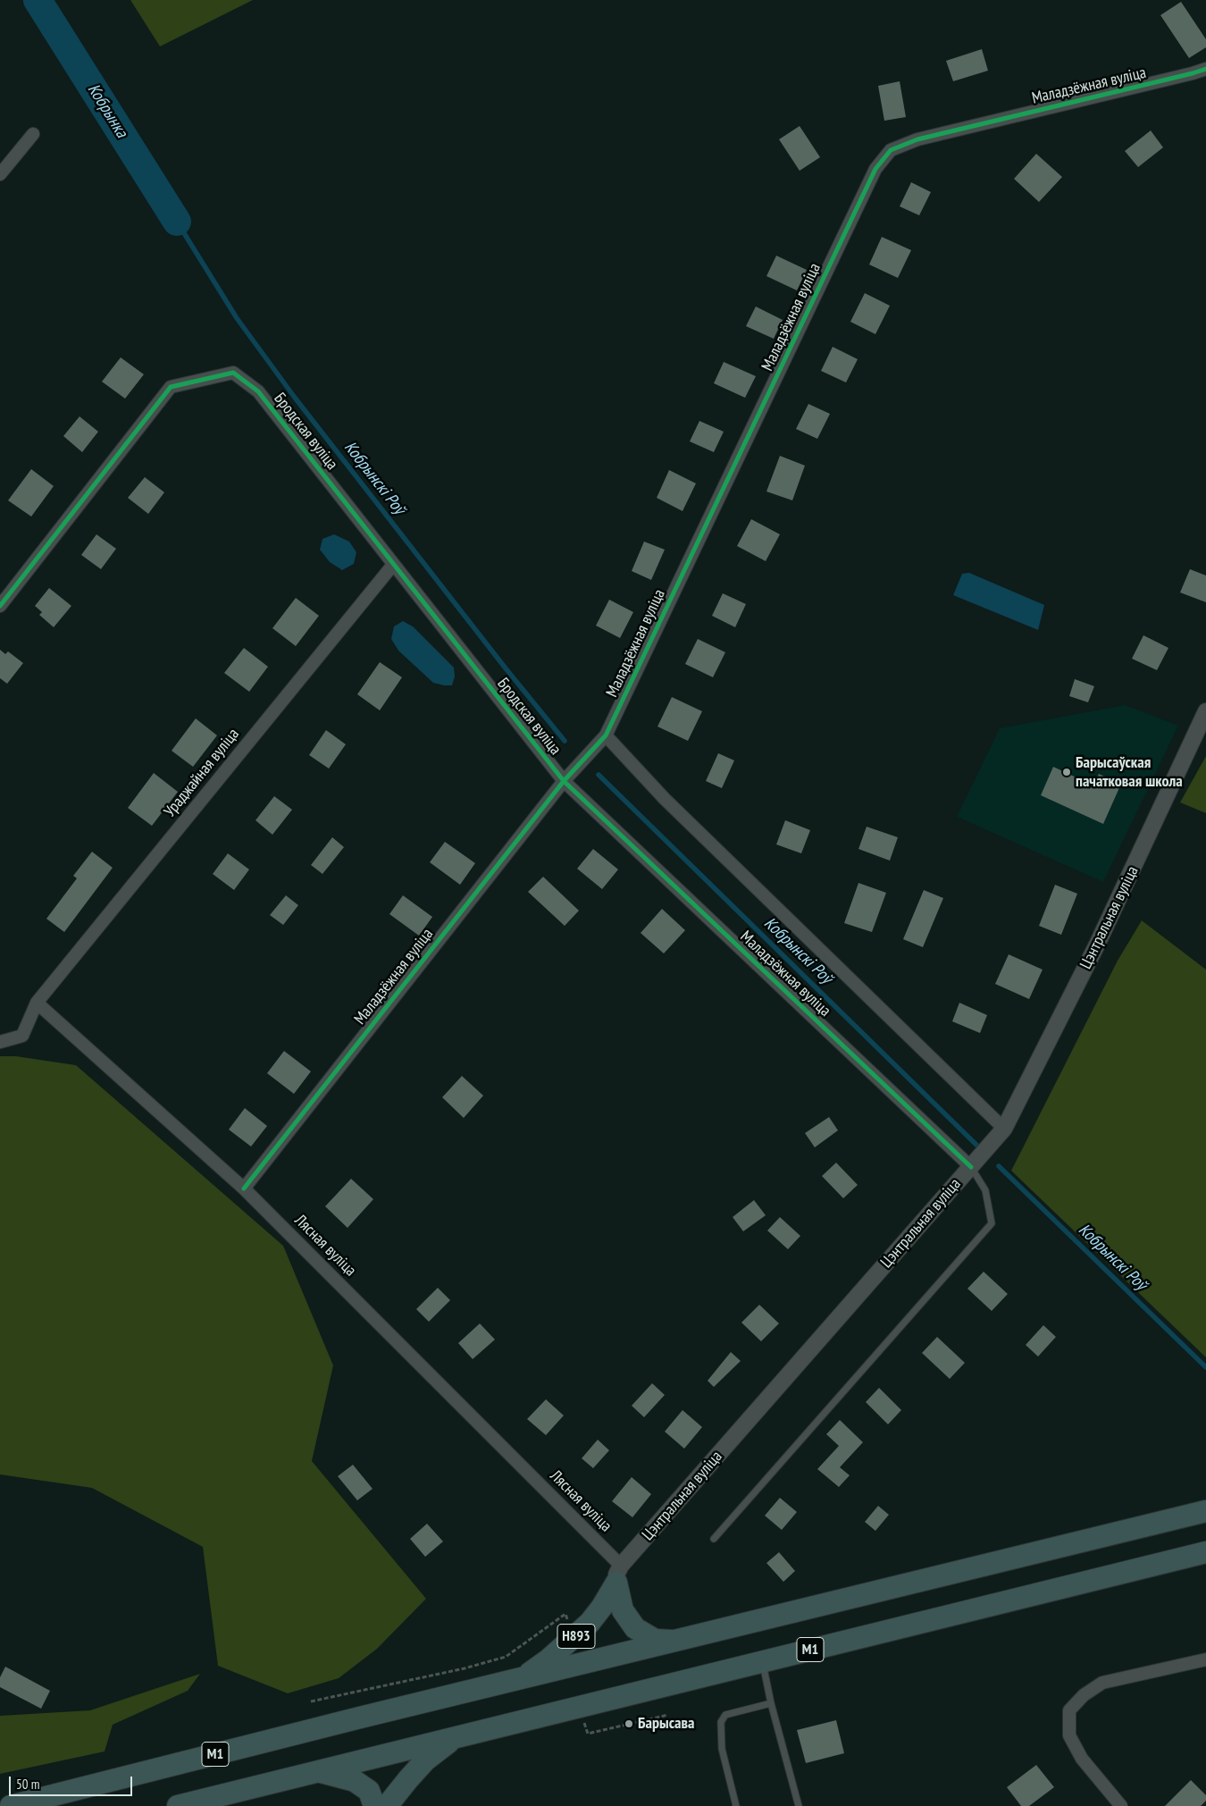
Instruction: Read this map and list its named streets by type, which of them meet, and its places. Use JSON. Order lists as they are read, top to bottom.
{
  "streets": {
    "highway": ["Н893", "М1"],
    "street": [
      "Маладзёжная вуліца",
      "Бродская вуліца",
      "Ураджайная вуліца",
      "Цэнтральная вуліца",
      "Лясная вуліца"
    ]
  },
  "crossings": [
    ["Маладзёжная вуліца", "Бродская вуліца"],
    ["Маладзёжная вуліца", "Цэнтральная вуліца"],
    ["Маладзёжная вуліца", "Лясная вуліца"],
    ["Бродская вуліца", "Ураджайная вуліца"],
    ["Ураджайная вуліца", "Лясная вуліца"],
    ["Цэнтральная вуліца", "Лясная вуліца"],
    ["Цэнтральная вуліца", "Н893"],
    ["Лясная вуліца", "Н893"],
    ["Н893", "М1"]
  ],
  "water": ["Кобрынка", "Кобрынскі Роў"],
  "places": ["Барысаўская пачатковая школа", "Барысава"],
  "scale_bar": "50 m"
}
